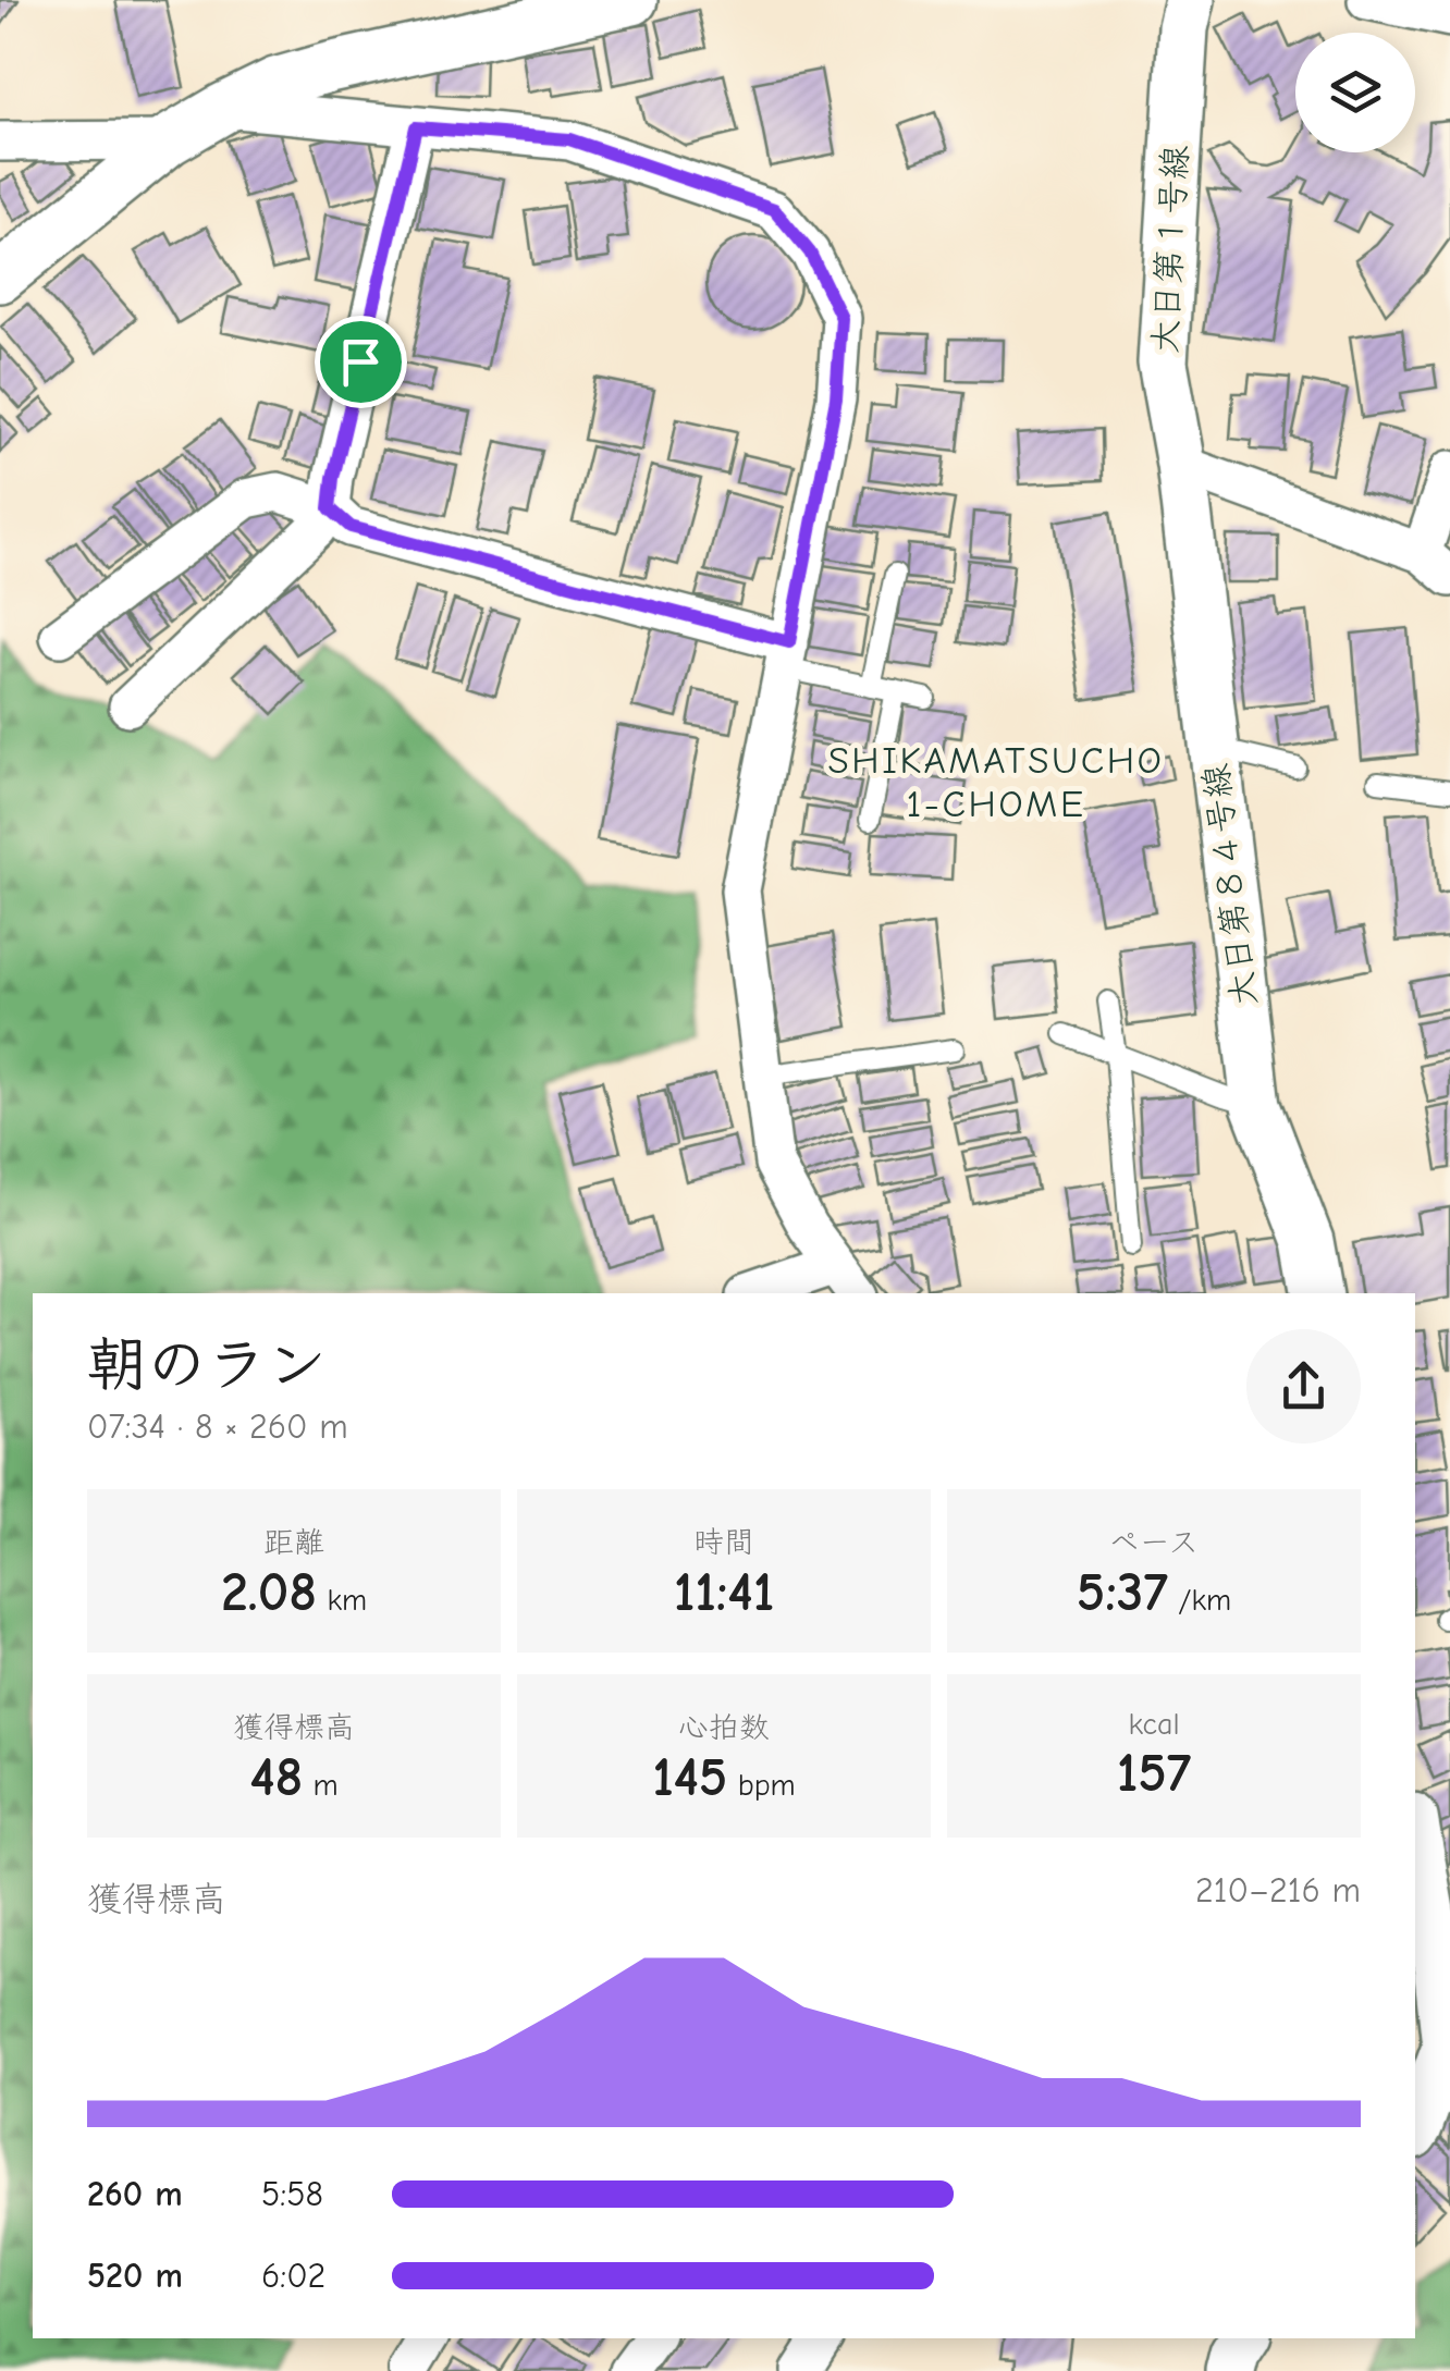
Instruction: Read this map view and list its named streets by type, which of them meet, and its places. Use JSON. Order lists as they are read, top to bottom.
{
  "streets": {
    "street": ["大日第１号線", "大日第８４号線"]
  },
  "crossings": [
    ["大日第１号線", "大日第８４号線"]
  ],
  "districts": ["SHIKAMATSUCHO 1-CHOME"],
  "page": {
    "heading": ["朝のラン", "07:34 · 8 × 260 m"],
    "stats": [
      ["距離", "2.08 km"],
      ["時間", "11:41"],
      ["ペース", "5:37 /km"],
      ["獲得標高", "48 m"],
      ["心拍数", "145 bpm"],
      ["kcal", "157"]
    ],
    "chart": ["獲得標高", "210–216 m"],
    "list": [
      {
        "name": "260 m",
        "note": "5:58"
      },
      {
        "name": "520 m",
        "note": "6:02"
      }
    ]
  }
}
